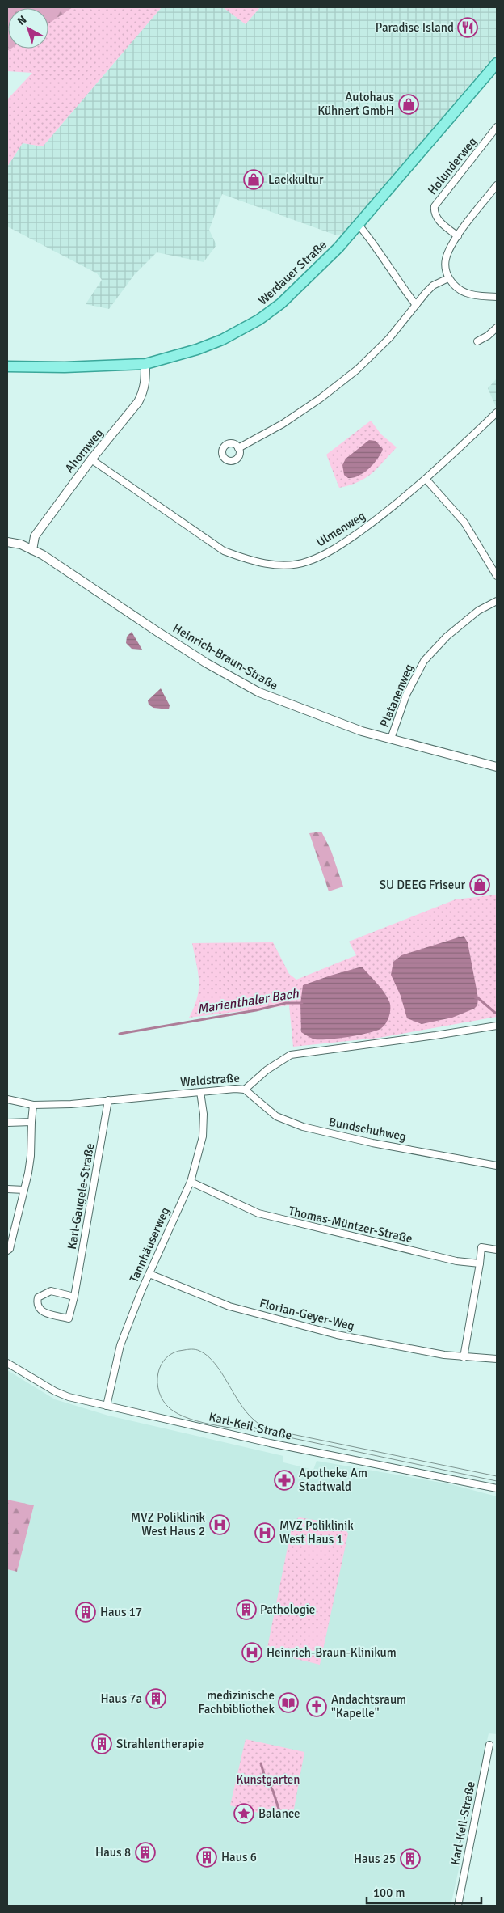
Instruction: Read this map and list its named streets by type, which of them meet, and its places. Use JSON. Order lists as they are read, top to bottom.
{
  "streets": {
    "main road": ["Werdauer Straße"],
    "street": [
      "Holunderweg",
      "Ahornweg",
      "Ulmenweg",
      "Heinrich-Braun-Straße",
      "Platanenweg",
      "Waldstraße",
      "Bundschuhweg",
      "Karl-Gaugele-Straße",
      "Thomas-Müntzer-Straße",
      "Tannhäuserweg",
      "Florian-Geyer-Weg",
      "Karl-Keil-Straße"
    ]
  },
  "crossings": [
    ["Werdauer Straße", "Ahornweg"],
    ["Ahornweg", "Ulmenweg"],
    ["Ahornweg", "Heinrich-Braun-Straße"],
    ["Heinrich-Braun-Straße", "Platanenweg"],
    ["Waldstraße", "Bundschuhweg"],
    ["Waldstraße", "Karl-Gaugele-Straße"],
    ["Waldstraße", "Tannhäuserweg"],
    ["Thomas-Müntzer-Straße", "Tannhäuserweg"],
    ["Tannhäuserweg", "Florian-Geyer-Weg"],
    ["Tannhäuserweg", "Karl-Keil-Straße"]
  ],
  "water": ["Marienthaler Bach"],
  "parks": ["Kunstgarten"],
  "places": {
    "restaurant": ["Paradise Island"],
    "shop": ["Autohaus Kühnert GmbH", "Lackkultur", "SU DEEG Friseur"],
    "pharmacy": ["Apotheke Am Stadtwald"],
    "hospital": ["MVZ Poliklinik West Haus 2", "MVZ Poliklinik West Haus 1", "Heinrich-Braun-Klinikum"],
    "building": [
      "Pathologie",
      "Haus 17",
      "Haus 7a",
      "Strahlentherapie",
      "Haus 8",
      "Haus 6",
      "Haus 25"
    ],
    "library": ["medizinische Fachbibliothek"],
    "church": ["Andachtsraum \"Kapelle\""],
    "place": ["Balance"]
  },
  "scale_bar": "100 m",
  "north": "top left"
}
